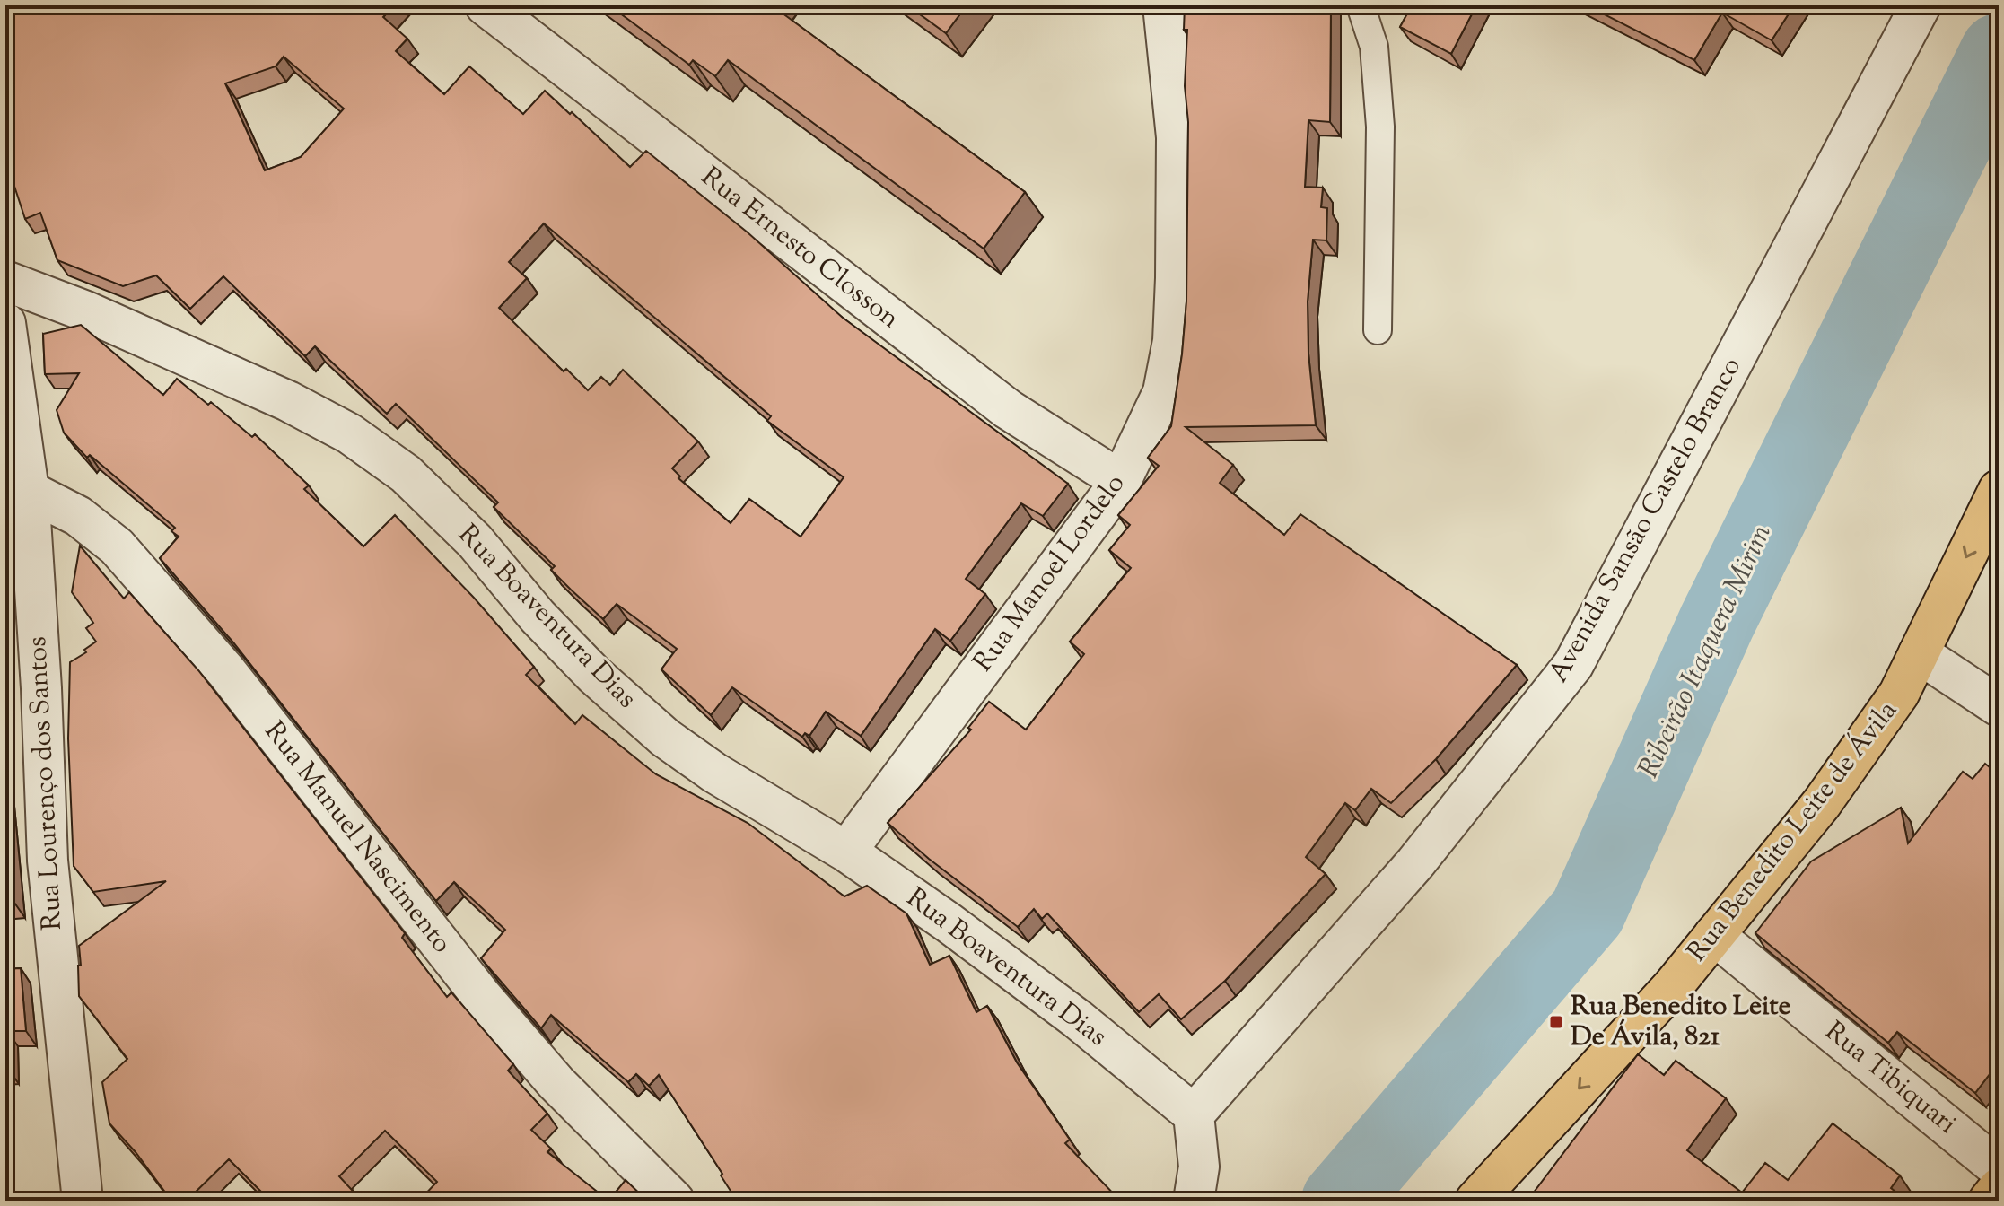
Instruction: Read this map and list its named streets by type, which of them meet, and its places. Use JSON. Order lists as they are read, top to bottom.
{
  "streets": {
    "main road": ["Rua Benedito Leite de Ávila"],
    "street": [
      "Rua Ernesto Closson",
      "Avenida Sansão Castelo Branco",
      "Rua Manoel Lordelo",
      "Rua Boaventura Dias",
      "Rua Lourenço dos Santos",
      "Rua Manuel Nascimento",
      "Rua Tibiquari"
    ]
  },
  "crossings": [
    ["Rua Ernesto Closson", "Rua Manoel Lordelo"],
    ["Avenida Sansão Castelo Branco", "Rua Boaventura Dias"],
    ["Rua Manoel Lordelo", "Rua Boaventura Dias"],
    ["Rua Lourenço dos Santos", "Rua Manuel Nascimento"],
    ["Rua Benedito Leite de Ávila", "Rua Tibiquari"]
  ],
  "one_way": ["Rua Benedito Leite de Ávila"],
  "water": ["Ribeirão Itaquera Mirim"],
  "places": {
    "transit": ["Rua Benedito Leite De Ávila, 821"]
  }
}
